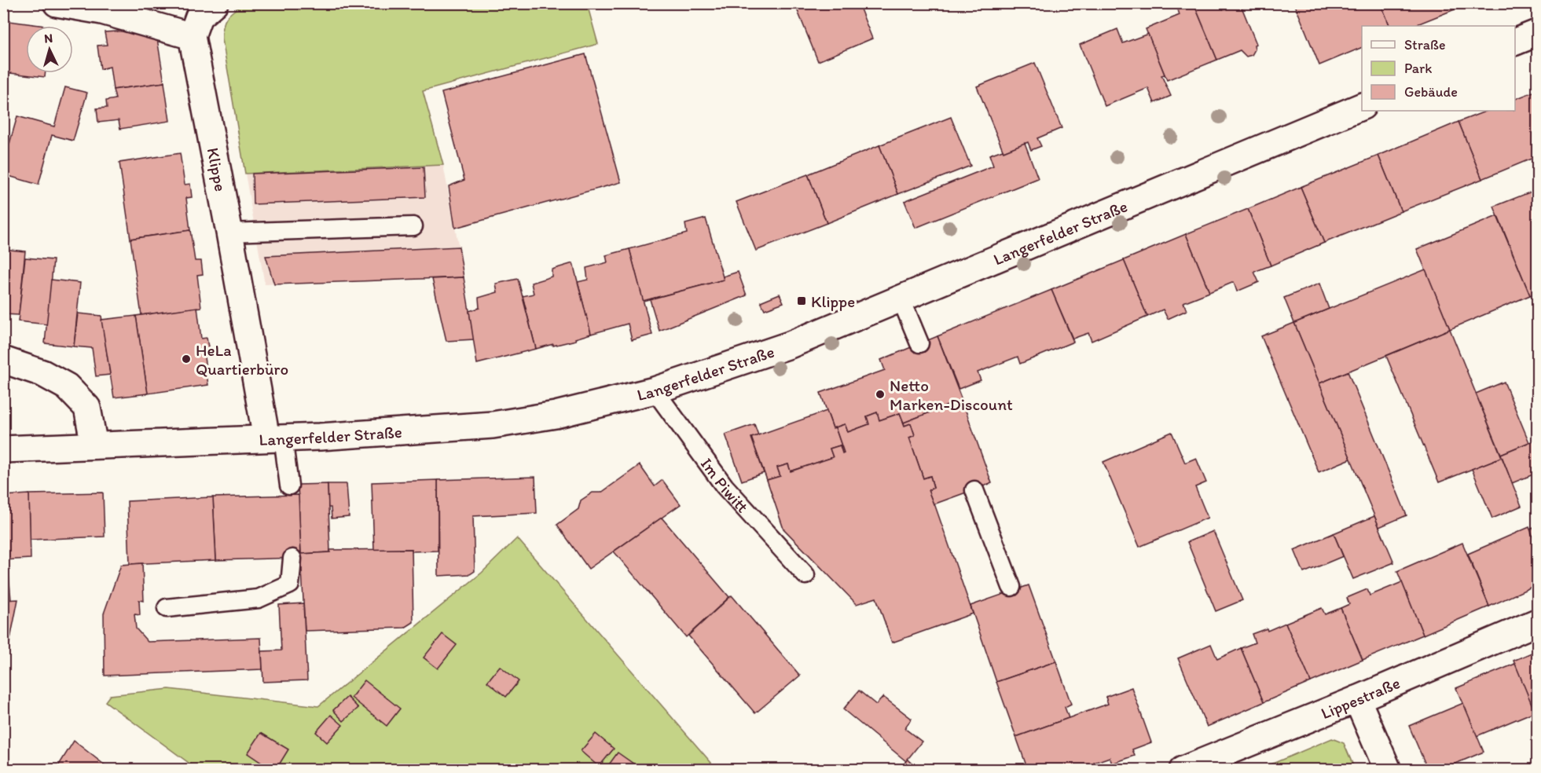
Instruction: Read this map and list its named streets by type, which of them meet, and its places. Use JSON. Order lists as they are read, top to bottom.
{
  "streets": {
    "main road": ["Klippe", "Langerfelder Straße", "Lippestraße"],
    "lane": ["Im Piwitt"]
  },
  "crossings": [
    ["Klippe", "Langerfelder Straße"],
    ["Langerfelder Straße", "Im Piwitt"]
  ],
  "places": {
    "transit": ["Klippe"],
    "other": ["HeLa Quartierbüro", "Netto Marken-Discount"]
  },
  "legend": ["Straße", "Park", "Gebäude"],
  "north": "top"
}
